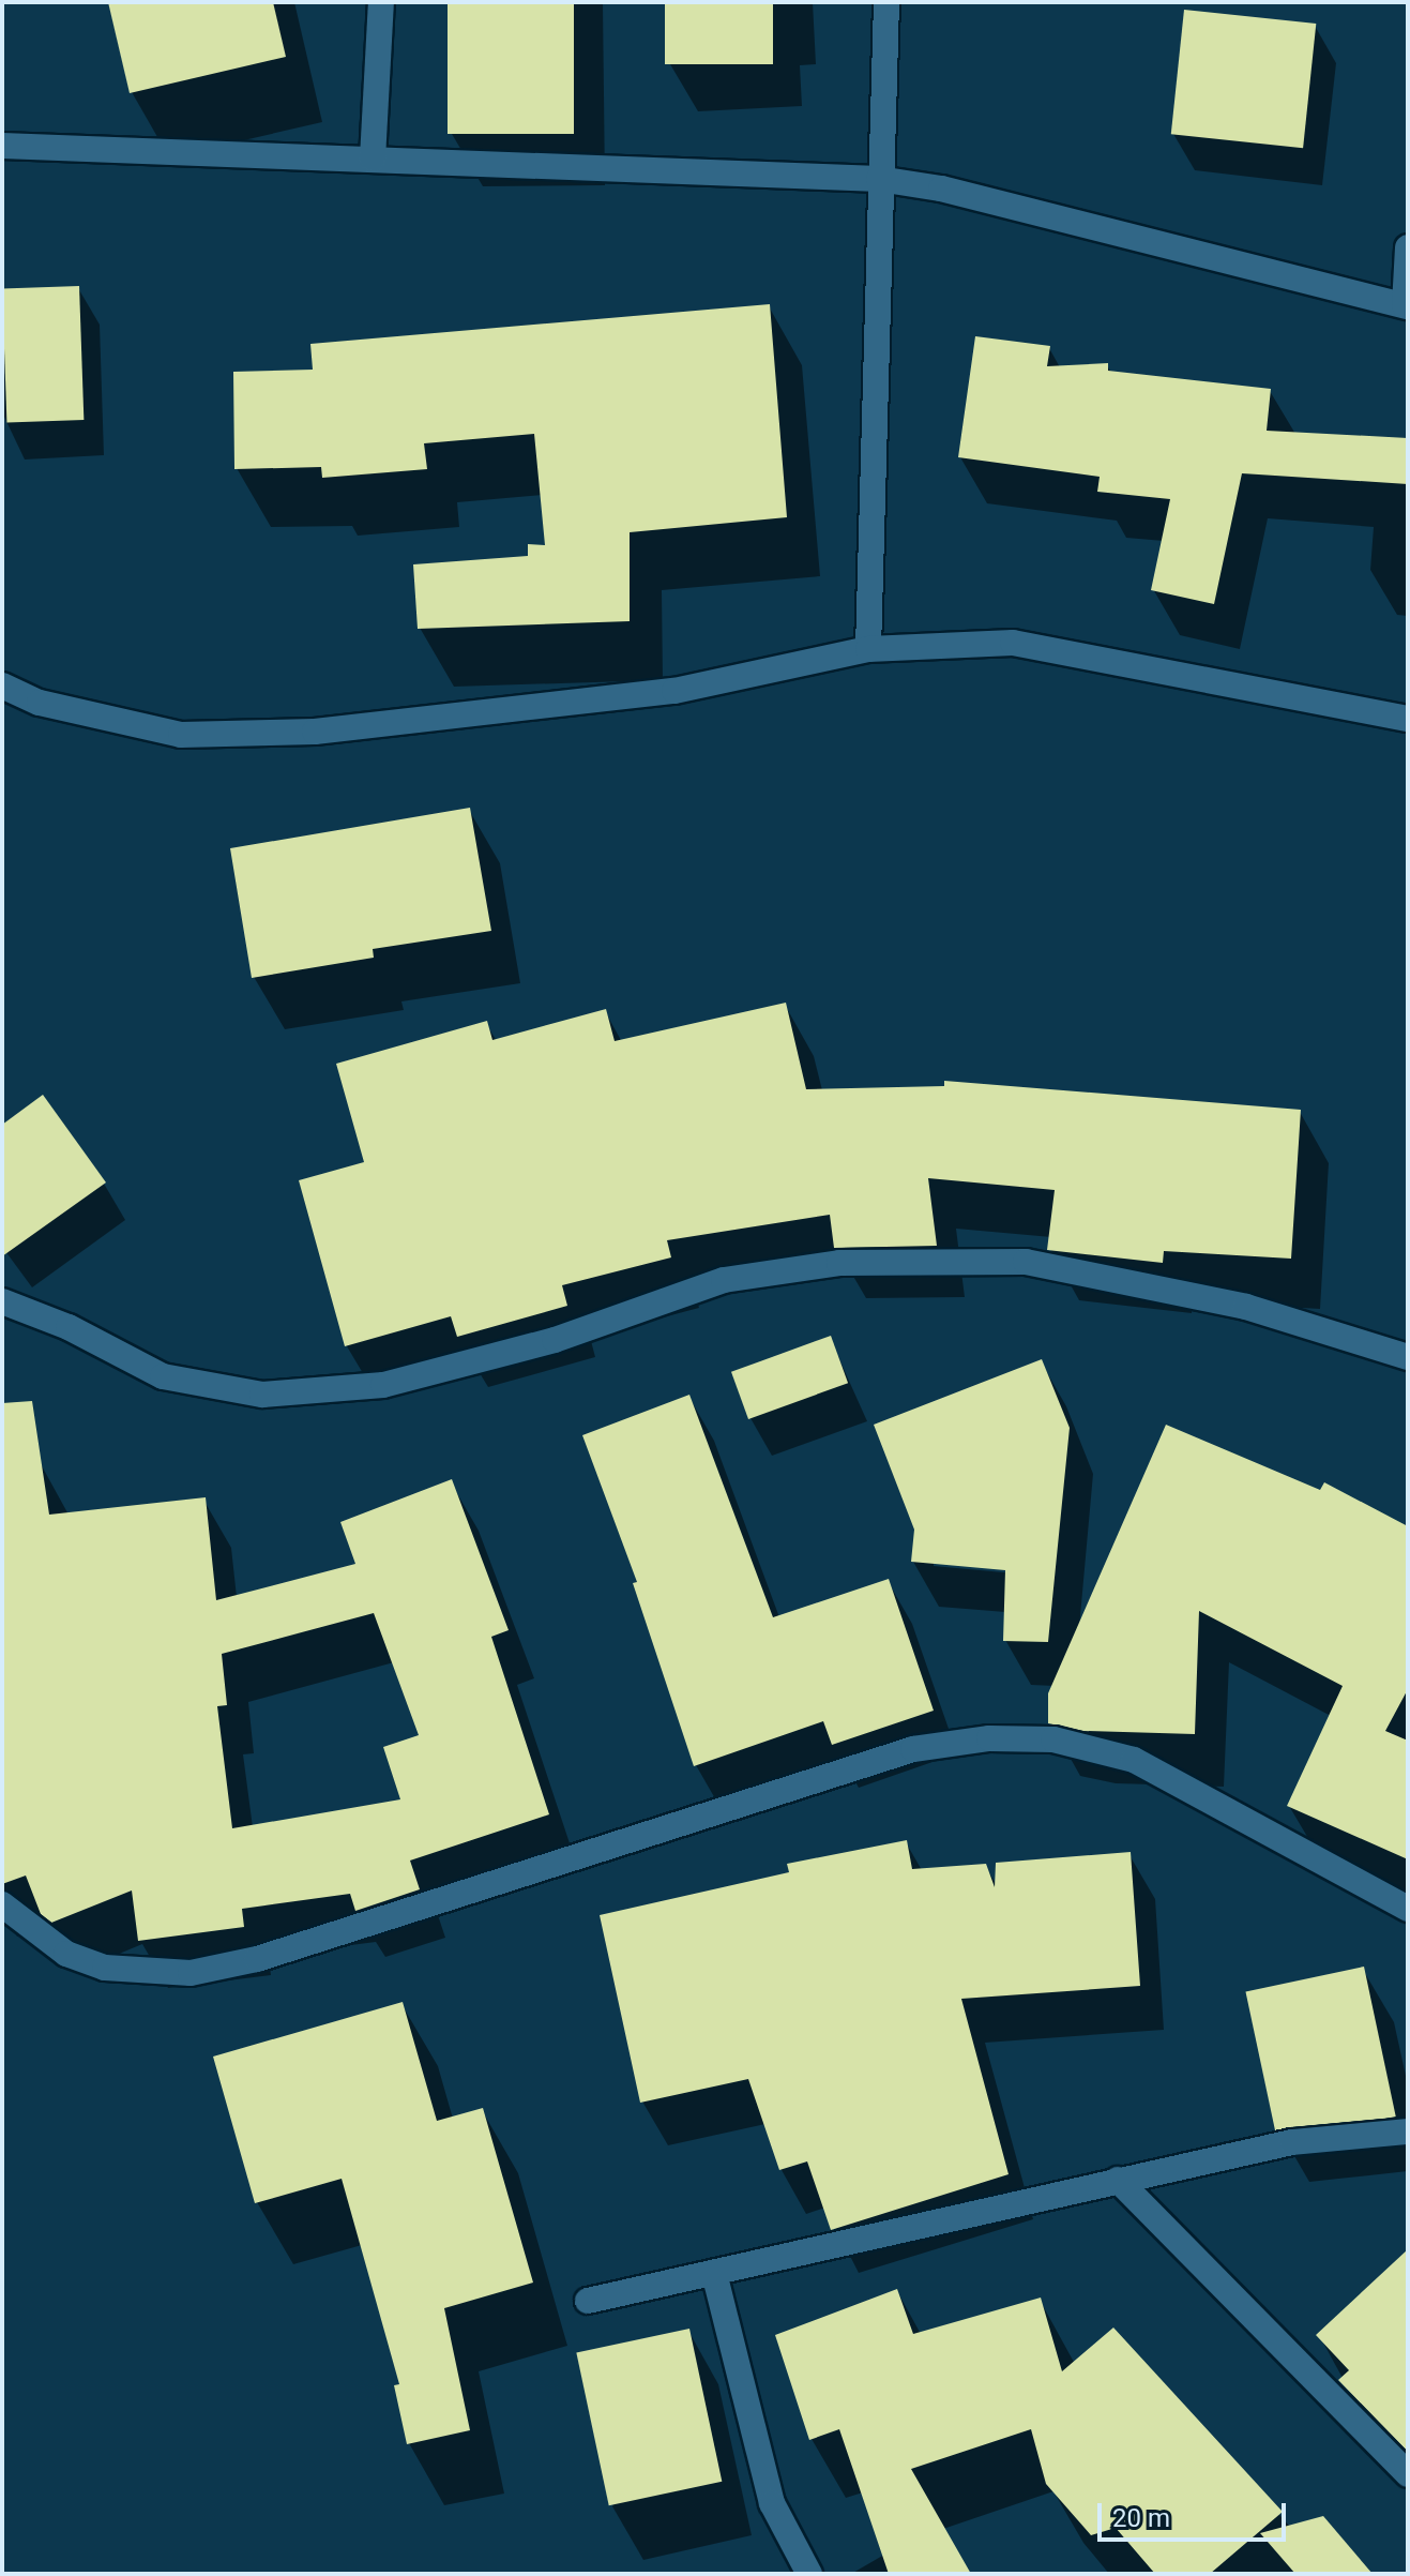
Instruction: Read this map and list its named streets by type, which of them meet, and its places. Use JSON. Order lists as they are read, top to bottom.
{
  "scale_bar": "20 m"
}
